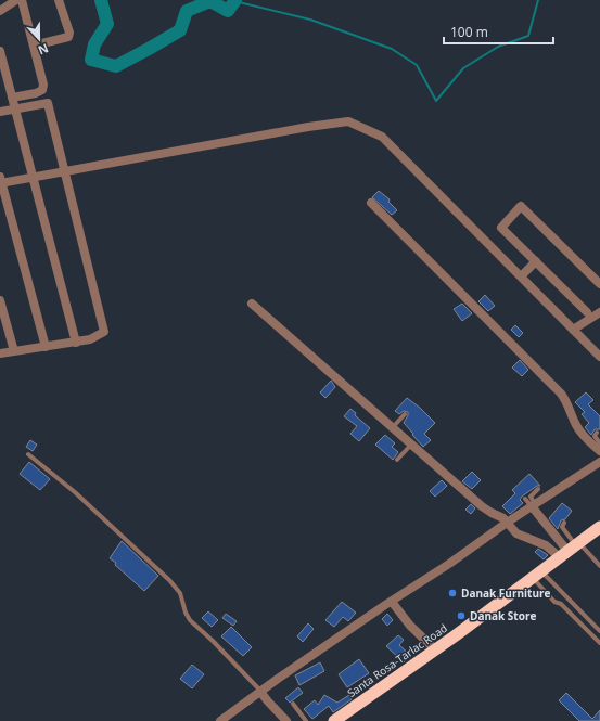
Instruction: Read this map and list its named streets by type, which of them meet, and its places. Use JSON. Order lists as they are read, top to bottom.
{
  "streets": {
    "highway": ["Santa Rosa-Tarlac Road"]
  },
  "places": ["Danak Furniture", "Danak Store"],
  "scale_bar": "100 m",
  "north": "bottom"
}
